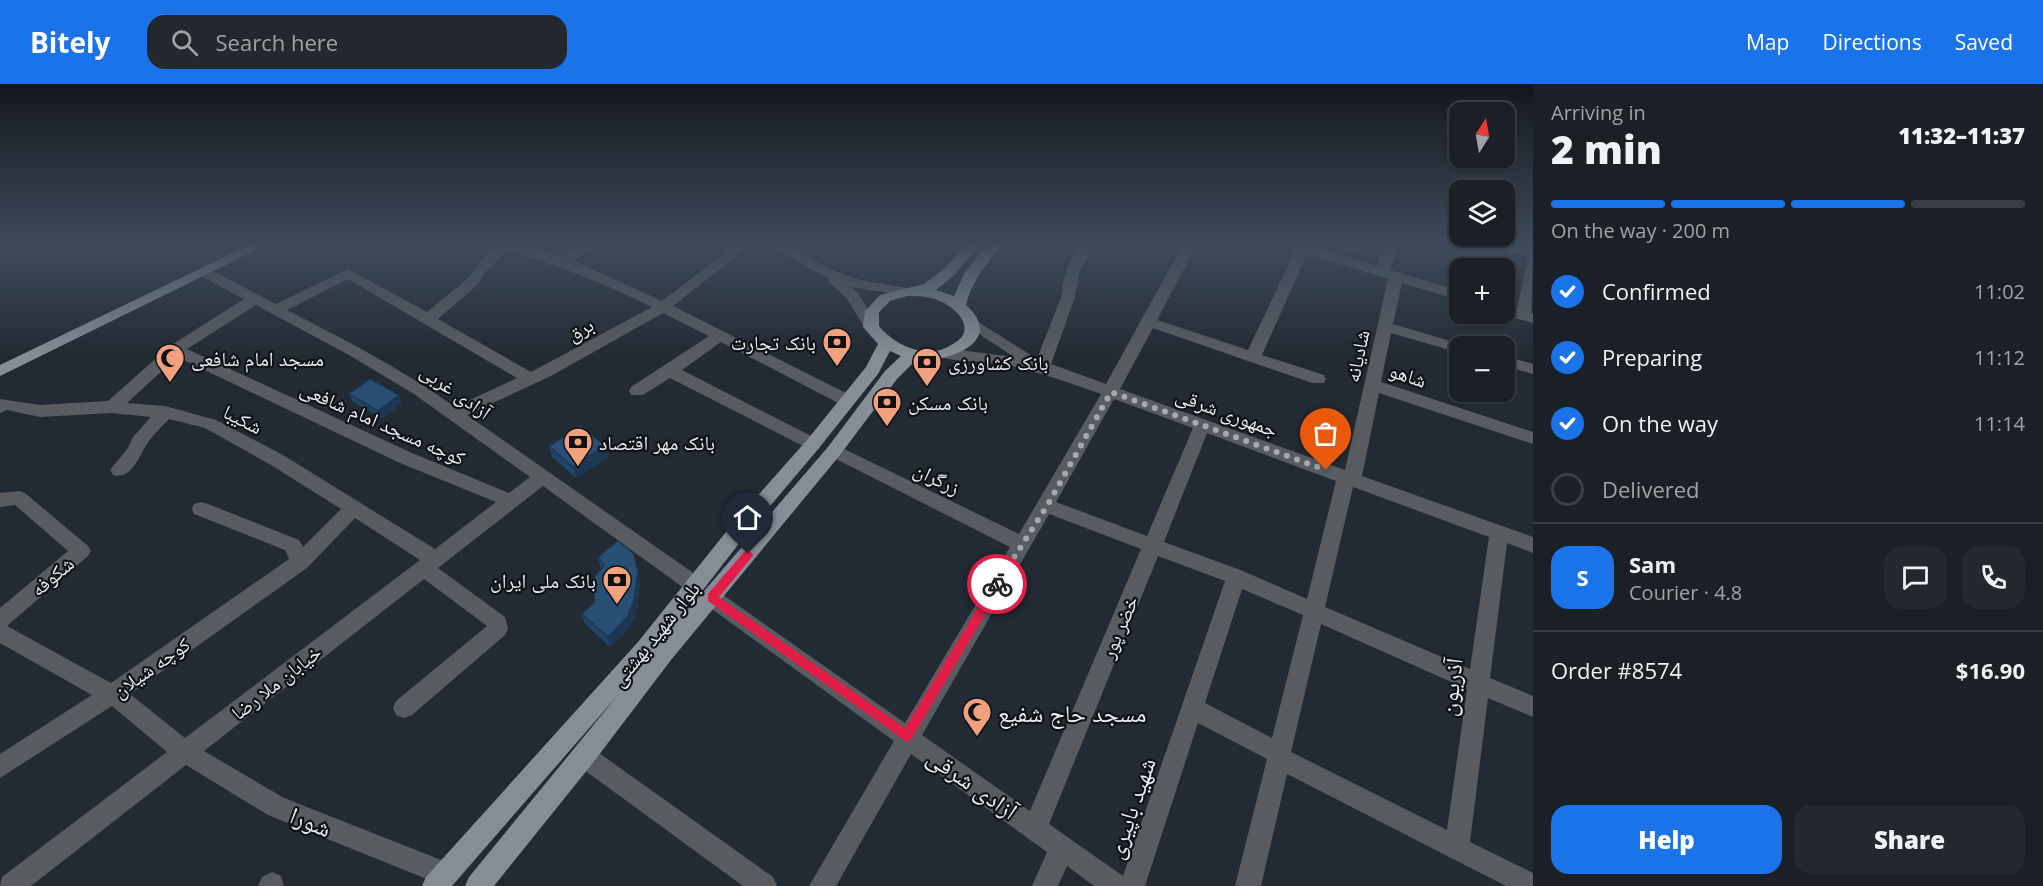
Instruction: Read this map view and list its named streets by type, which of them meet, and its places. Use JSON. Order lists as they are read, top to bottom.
{
  "streets": {
    "main road": ["بلوار شهید بهشتی"],
    "street": [
      "برق",
      "شادیانه",
      "شاهو",
      "آزادی غربی",
      "جمهوری شرقی",
      "شکیبا",
      "کوچه مسجد امام شافعی",
      "زرگران",
      "شکوفه",
      "خضر پور",
      "کوچه شیلان",
      "خیابان ملا رضا",
      "آذریون",
      "آزادی شرقی",
      "شهید باپیری",
      "شورا"
    ]
  },
  "crossings": [
    ["برق", "آزادی غربی"],
    ["شادیانه", "شاهو"],
    ["شادیانه", "جمهوری شرقی"],
    ["آزادی غربی", "بلوار شهید بهشتی"],
    ["آزادی غربی", "خیابان ملا رضا"],
    ["آزادی غربی", "آزادی شرقی"],
    ["جمهوری شرقی", "خضر پور"],
    ["جمهوری شرقی", "آذریون"],
    ["شکیبا", "کوچه شیلان"],
    ["شکیبا", "خیابان ملا رضا"],
    ["کوچه مسجد امام شافعی", "خیابان ملا رضا"],
    ["زرگران", "بلوار شهید بهشتی"],
    ["خضر پور", "آزادی شرقی"],
    ["بلوار شهید بهشتی", "آزادی شرقی"],
    ["بلوار شهید بهشتی", "شورا"],
    ["کوچه شیلان", "شورا"],
    ["خیابان ملا رضا", "شورا"]
  ],
  "places": {
    "bank": [
      "بانک تجارت",
      "بانک کشاورزی",
      "بانک مسکن",
      "بانک مهر اقتصاد",
      "بانک ملی ایران"
    ],
    "mosque": ["مسجد امام شافعی", "مسجد حاج شفیع"]
  },
  "north": "top",
  "page": {
    "header": "Bitely",
    "search": "Search here",
    "nav": ["Map", "Directions", "Saved"],
    "heading": ["2 min", "Arriving in", "11:32–11:37"],
    "panel": [
      "Sam",
      "Courier · 4.8",
      "Order #8574",
      "$16.90"
    ],
    "map_buttons": ["+", "−"],
    "bar": "On the way · 200 m",
    "list": [
      ["Confirmed", "11:02"],
      ["Preparing", "11:12"],
      ["On the way", "11:14"],
      "Delivered"
    ],
    "round": "S",
    "buttons": ["Help", "Share"]
  }
}
